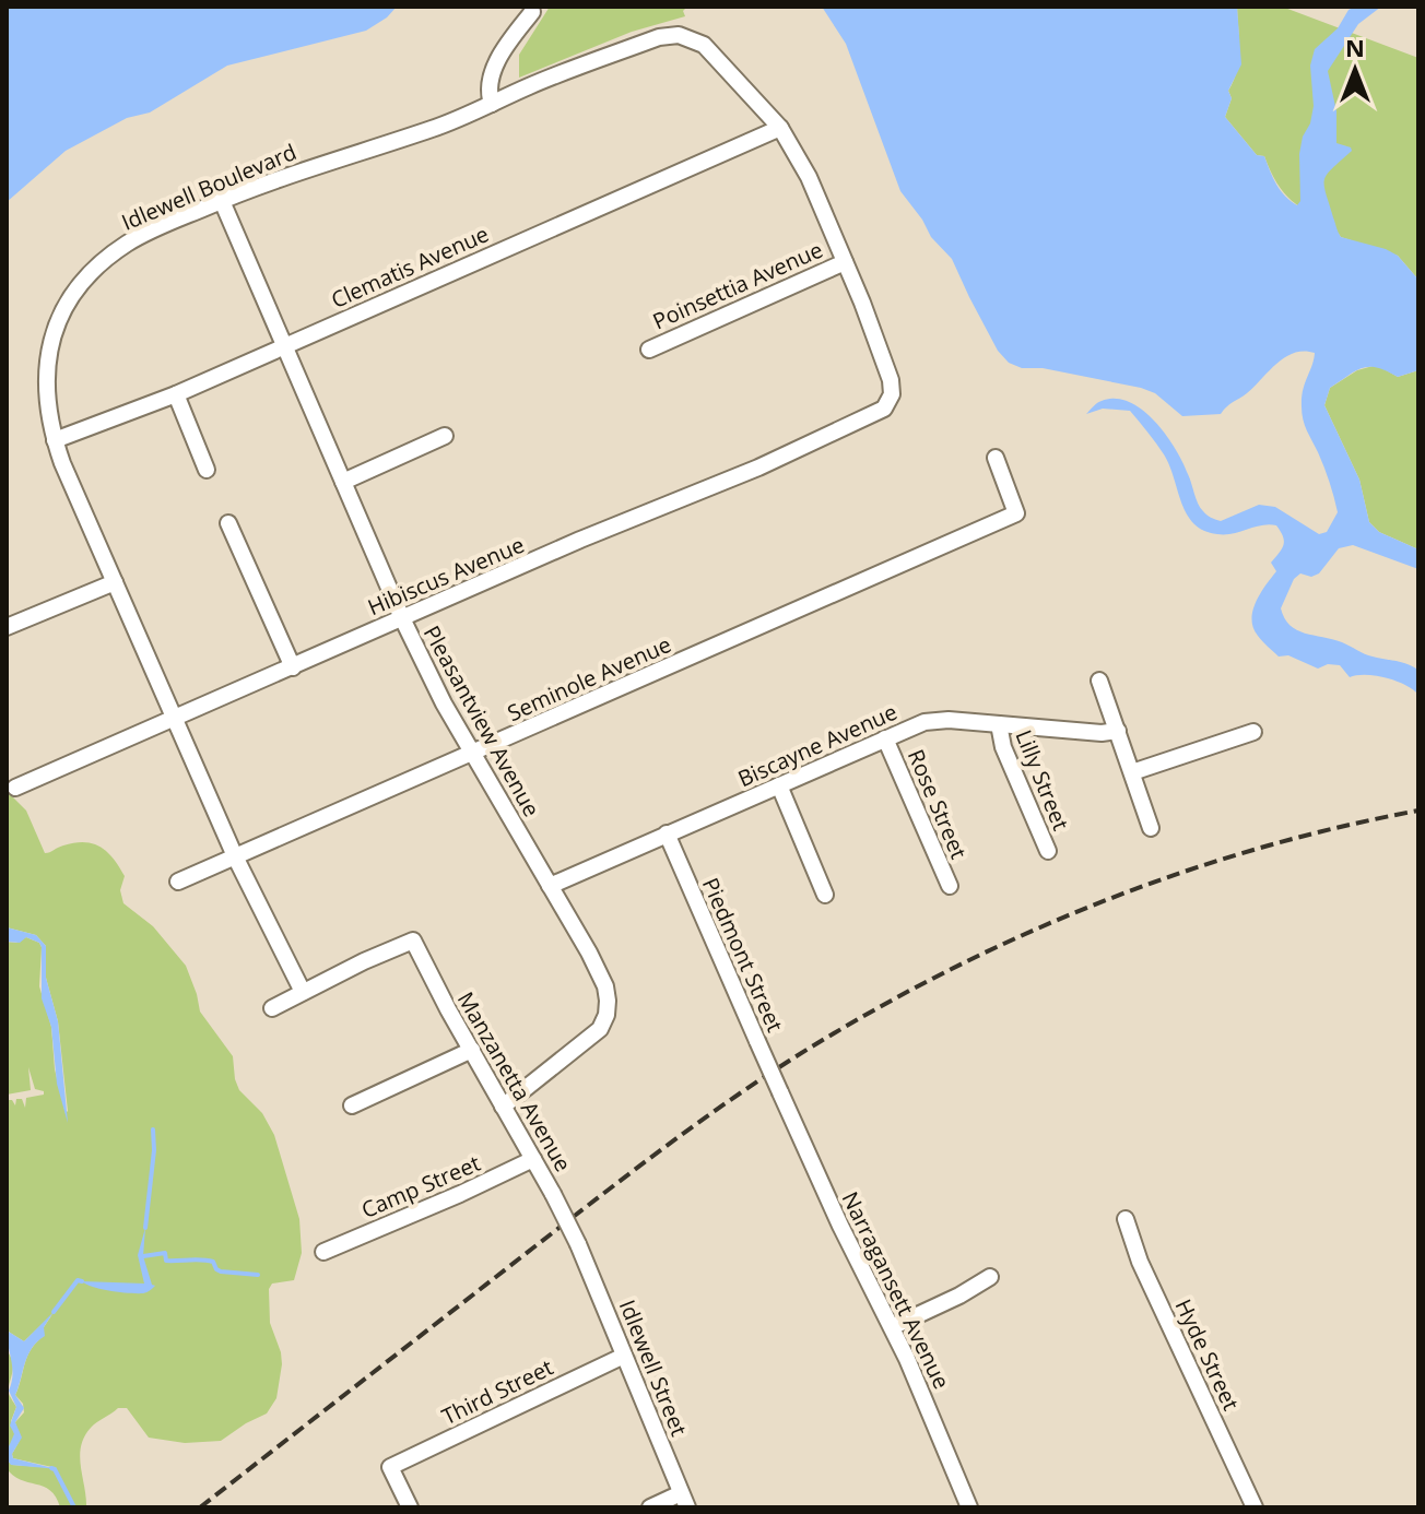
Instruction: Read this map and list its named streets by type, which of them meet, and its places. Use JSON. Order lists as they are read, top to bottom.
{
  "streets": {
    "street": [
      "Idlewell Boulevard",
      "Clematis Avenue",
      "Poinsettia Avenue",
      "Hibiscus Avenue",
      "Seminole Avenue",
      "Pleasantview Avenue",
      "Biscayne Avenue",
      "Lilly Street",
      "Rose Street",
      "Piedmont Street",
      "Manzanetta Avenue",
      "Camp Street",
      "Narragansett Avenue",
      "Hyde Street",
      "Idlewell Street",
      "Third Street"
    ]
  },
  "crossings": [
    ["Idlewell Boulevard", "Clematis Avenue"],
    ["Idlewell Boulevard", "Poinsettia Avenue"],
    ["Idlewell Boulevard", "Hibiscus Avenue"],
    ["Idlewell Boulevard", "Seminole Avenue"],
    ["Idlewell Boulevard", "Pleasantview Avenue"],
    ["Idlewell Boulevard", "Manzanetta Avenue"],
    ["Clematis Avenue", "Pleasantview Avenue"],
    ["Hibiscus Avenue", "Pleasantview Avenue"],
    ["Seminole Avenue", "Pleasantview Avenue"],
    ["Pleasantview Avenue", "Biscayne Avenue"],
    ["Pleasantview Avenue", "Manzanetta Avenue"],
    ["Biscayne Avenue", "Lilly Street"],
    ["Biscayne Avenue", "Rose Street"],
    ["Biscayne Avenue", "Piedmont Street"],
    ["Piedmont Street", "Narragansett Avenue"],
    ["Manzanetta Avenue", "Camp Street"],
    ["Manzanetta Avenue", "Idlewell Street"],
    ["Idlewell Street", "Third Street"]
  ],
  "north": "top"
}
